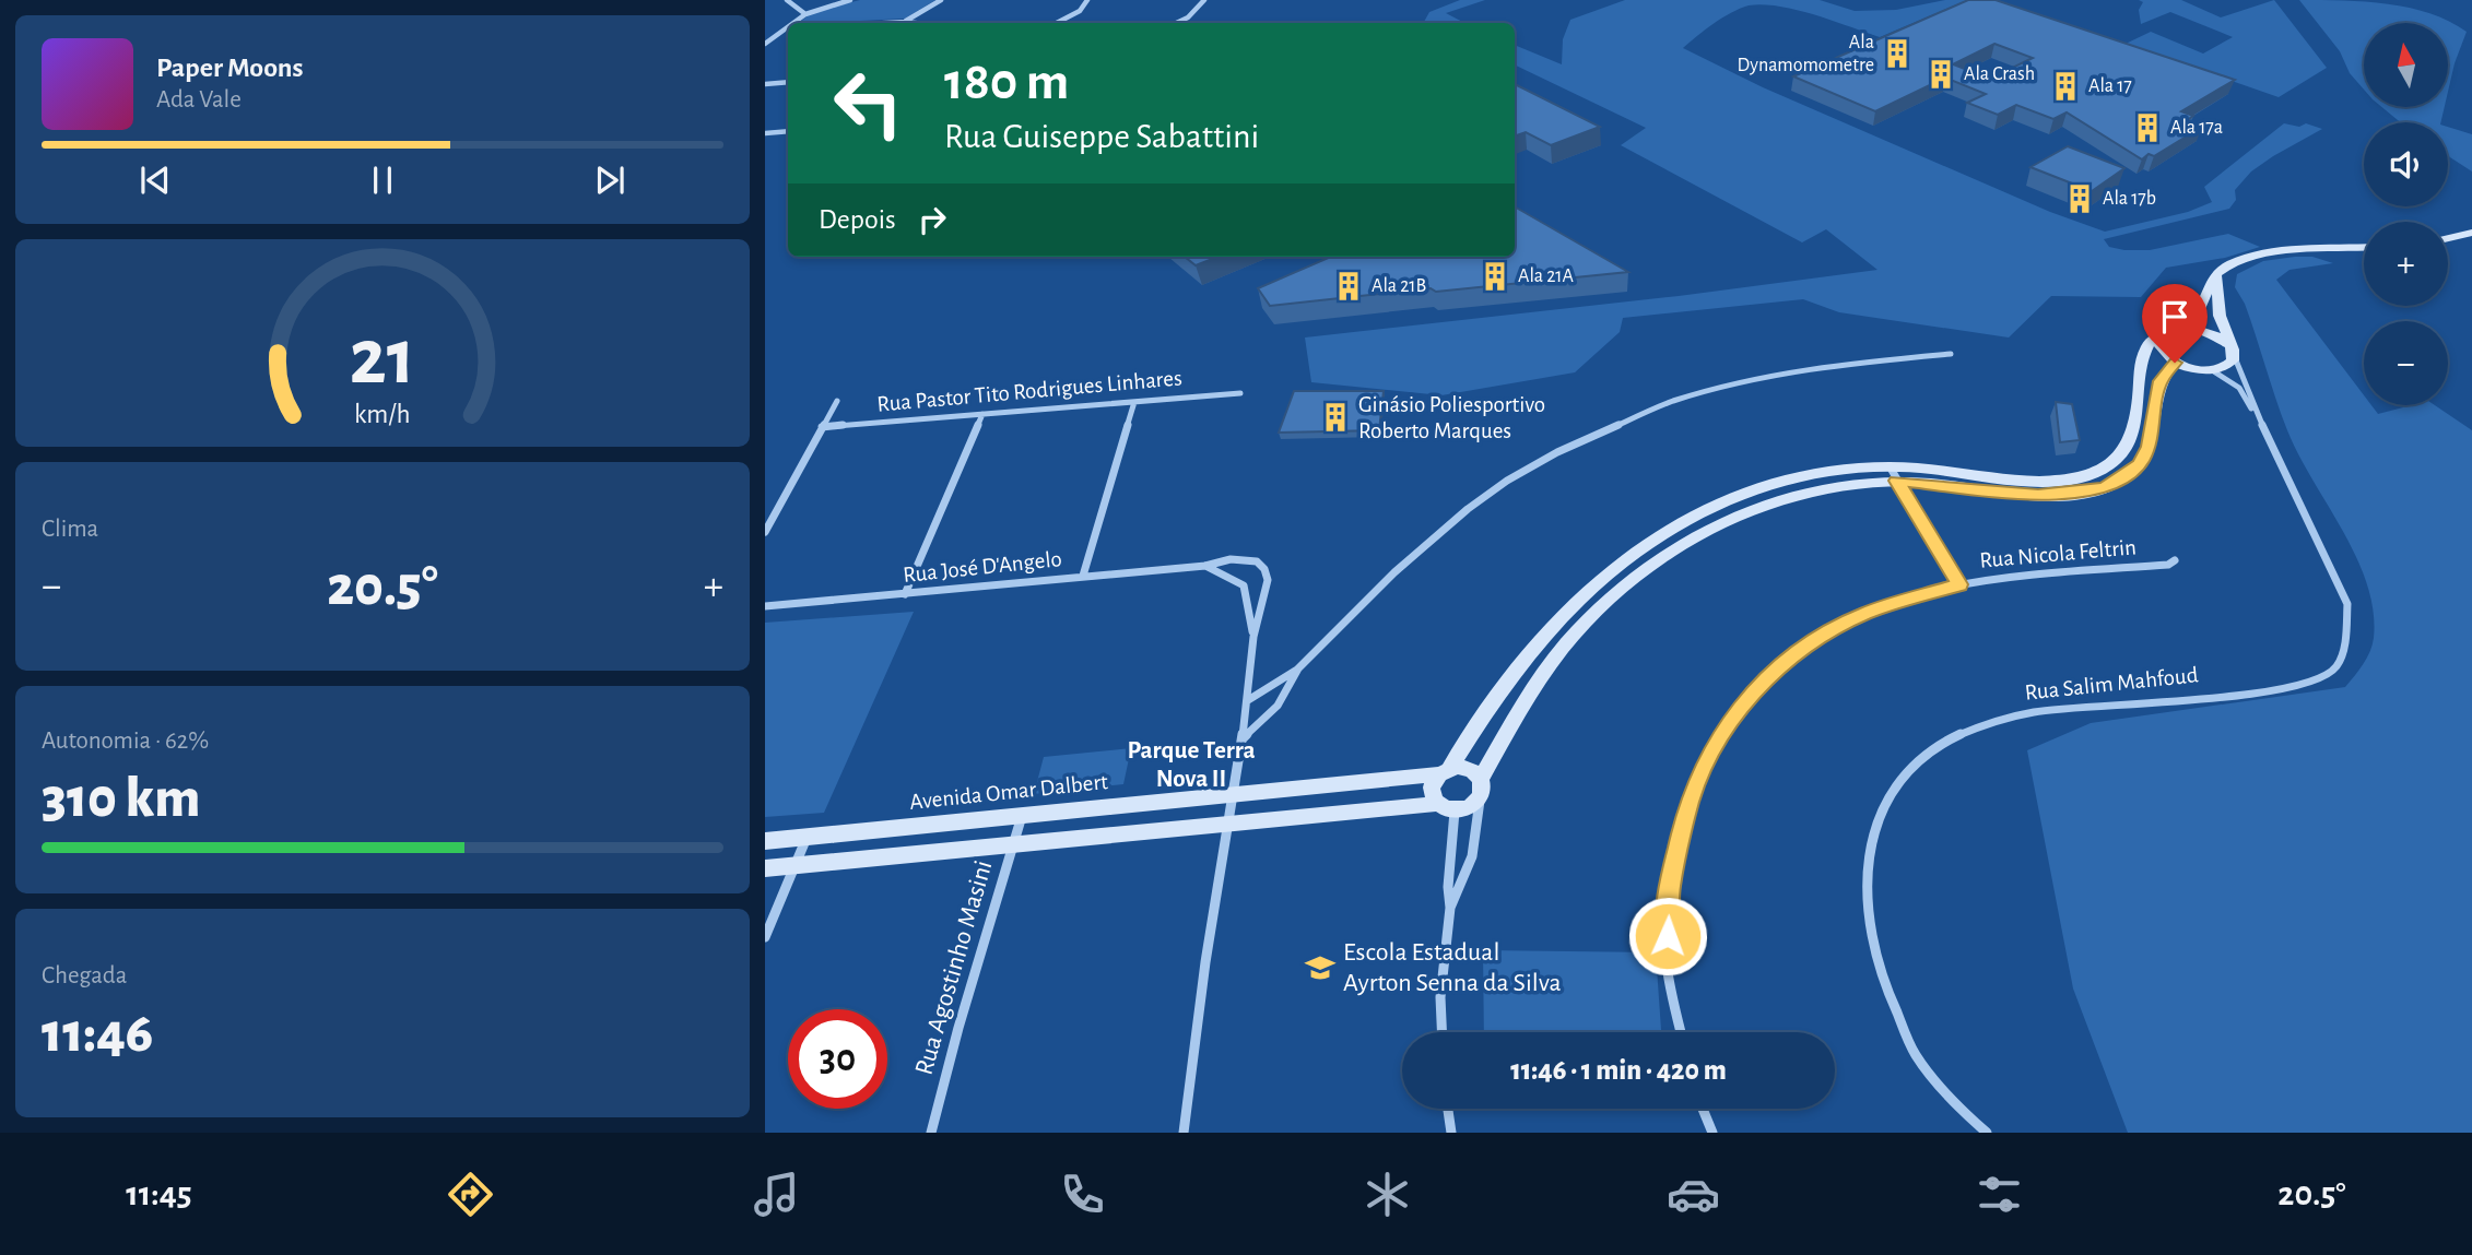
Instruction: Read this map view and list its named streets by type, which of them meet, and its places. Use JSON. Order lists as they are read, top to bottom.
{
  "streets": {
    "street": [
      "Rua Pastor Tito Rodrigues Linhares",
      "Rua Nicola Feltrin",
      "Rua José D'Angelo",
      "Rua Salim Mahfoud",
      "Avenida Omar Dalbert",
      "Rua Agostinho Masini"
    ]
  },
  "crossings": [
    ["Avenida Omar Dalbert", "Rua Agostinho Masini"]
  ],
  "districts": ["Parque Terra Nova II"],
  "places": {
    "building": [
      "Ala Dynamomometre",
      "Ala Crash",
      "Ala 17",
      "Ala 17a",
      "Ala 17b",
      "Ala 21A",
      "Ala 21B",
      "Ginásio Poliesportivo Roberto Marques"
    ],
    "school or university": ["Escola Estadual Ayrton Senna da Silva"]
  },
  "north": "top",
  "page": {
    "map_buttons": ["+", "−"],
    "turn": ["180 m", "Rua Guiseppe Sabattini"],
    "song": ["Paper Moons", "Ada Vale"],
    "then": "Depois",
    "tile": [
      "Clima",
      ["Autonomia · 62%", "310 km"],
      ["Chegada", "11:46"]
    ],
    "heat": ["−", "20.5°", "+"],
    "limit": "30",
    "trip": "11:46 · 1 min · 420 m",
    "tabs": ["11:45", "20.5°"],
    "gauge": ["21", "km/h"]
  }
}
